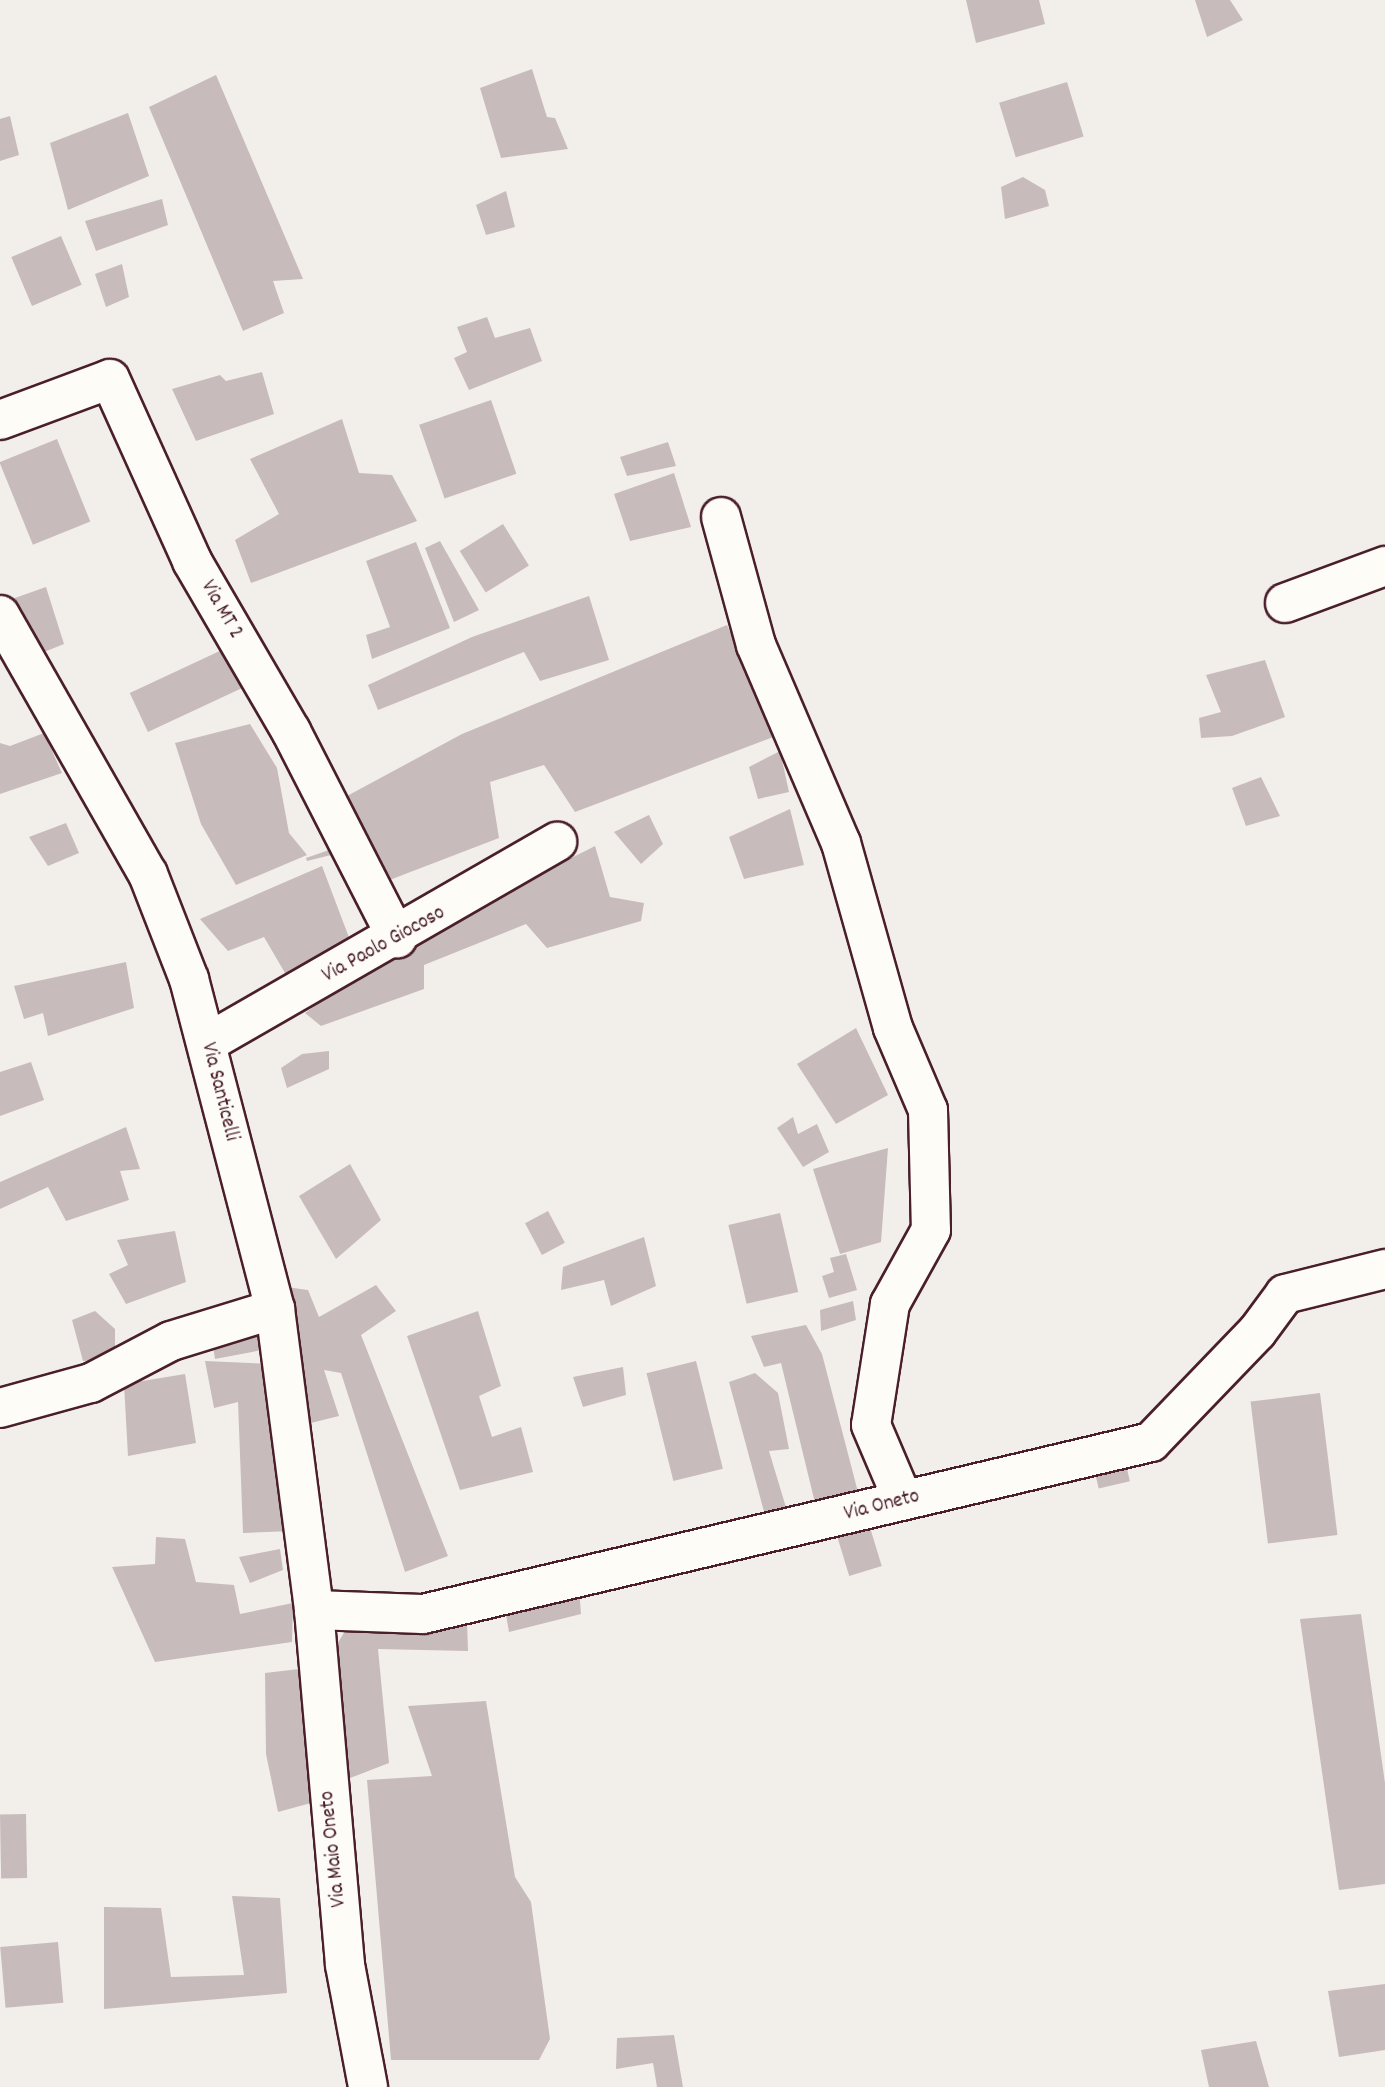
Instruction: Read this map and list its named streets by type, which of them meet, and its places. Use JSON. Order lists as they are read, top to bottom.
{
  "streets": {
    "street": [
      "Via MT 2",
      "Via Paolo Giocoso",
      "Via Santicelli",
      "Via Oneto",
      "Via Maio Oneto"
    ]
  },
  "crossings": [
    ["Via MT 2", "Via Paolo Giocoso"],
    ["Via Paolo Giocoso", "Via Santicelli"],
    ["Via Santicelli", "Via Oneto"],
    ["Via Santicelli", "Via Maio Oneto"],
    ["Via Oneto", "Via Maio Oneto"]
  ]
}
